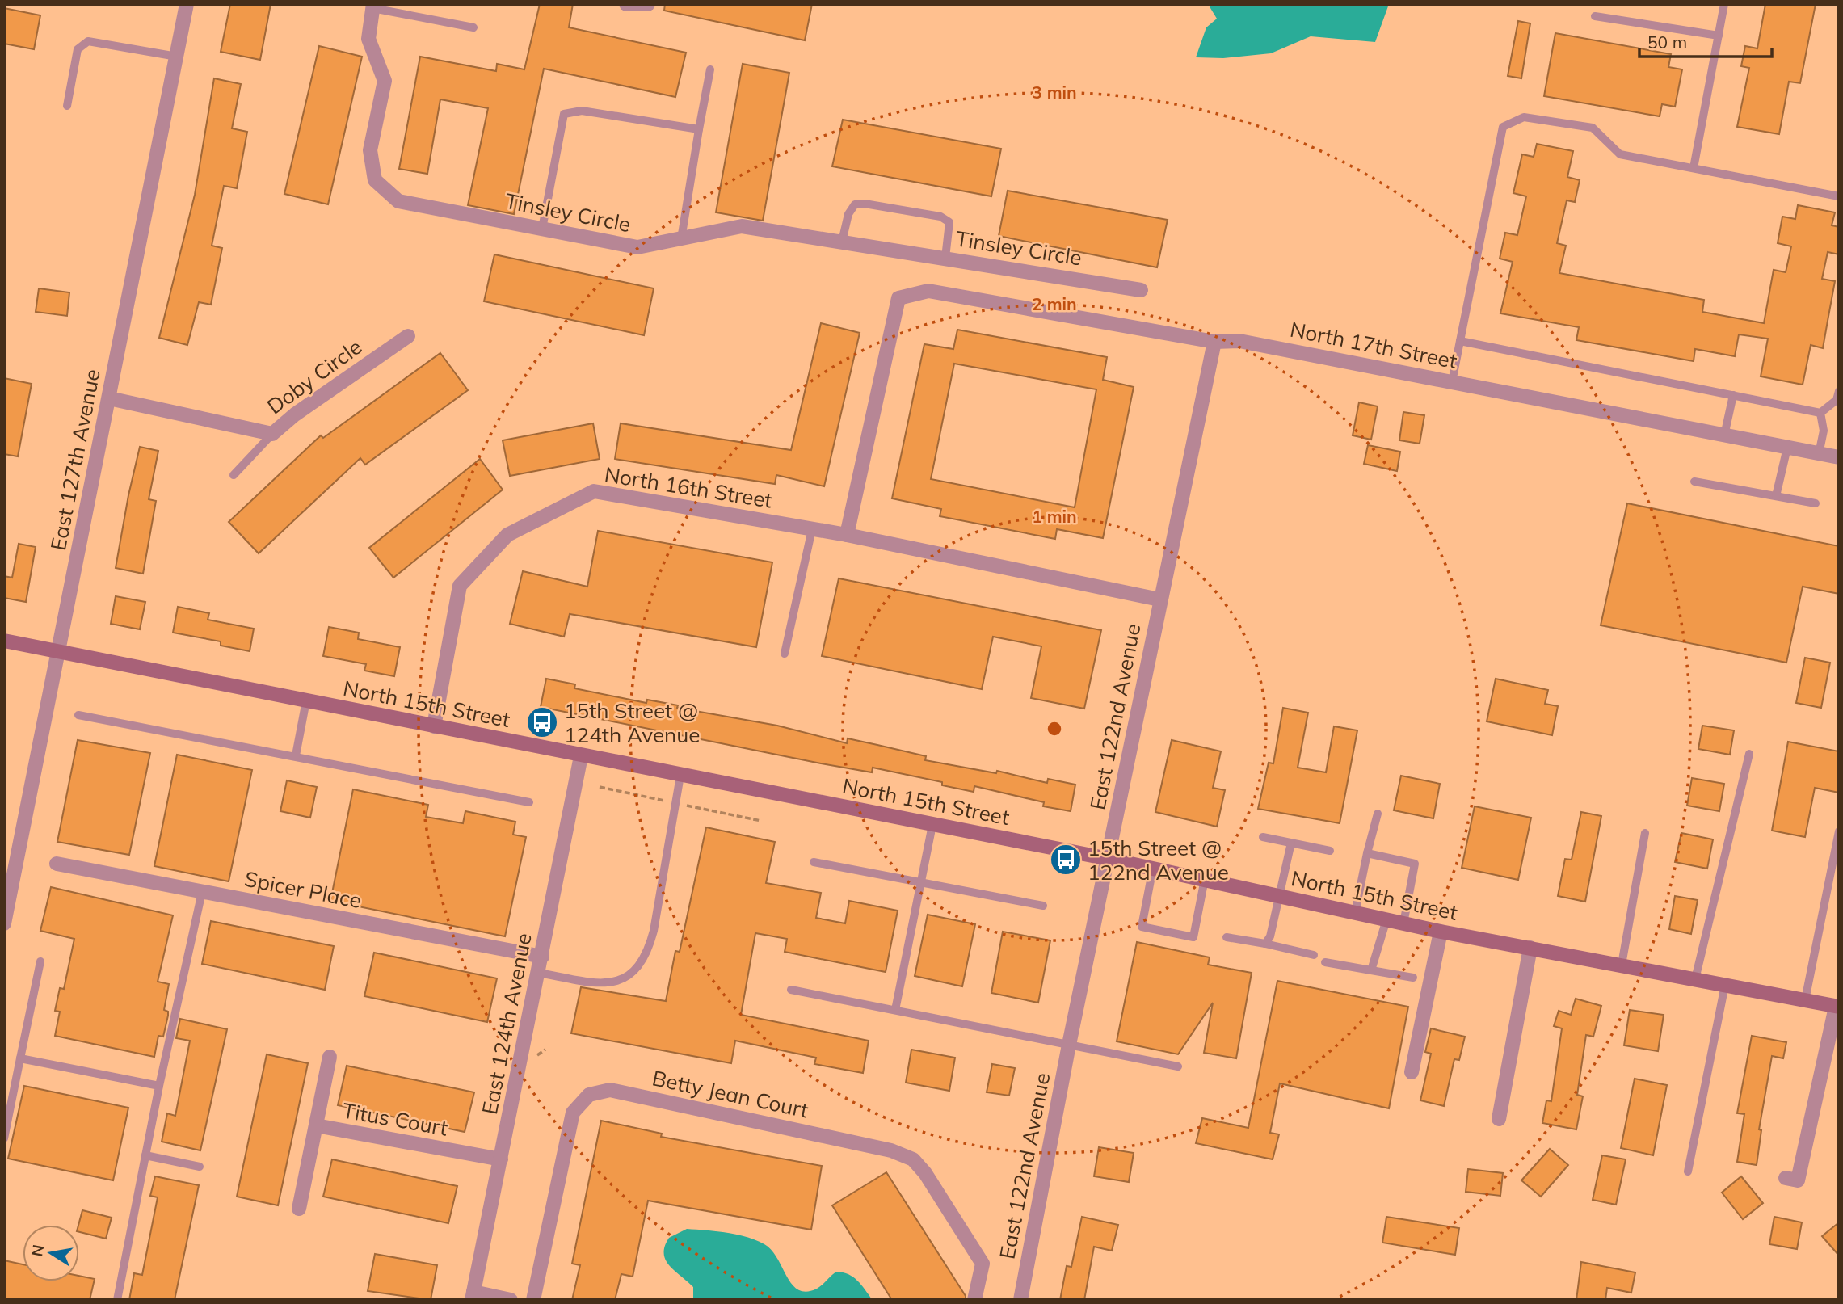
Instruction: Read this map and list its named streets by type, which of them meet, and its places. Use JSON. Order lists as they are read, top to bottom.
{
  "streets": {
    "street": [
      "Tinsley Circle",
      "North 17th Street",
      "Doby Circle",
      "East 127th Avenue",
      "North 16th Street",
      "North 15th Street",
      "East 122nd Avenue",
      "Spicer Place",
      "East 124th Avenue",
      "Betty Jean Court",
      "Titus Court"
    ]
  },
  "crossings": [
    ["North 17th Street", "North 16th Street"],
    ["North 17th Street", "East 122nd Avenue"],
    ["Doby Circle", "East 127th Avenue"],
    ["East 127th Avenue", "North 15th Street"],
    ["North 16th Street", "North 15th Street"],
    ["North 16th Street", "East 122nd Avenue"],
    ["North 15th Street", "East 122nd Avenue"],
    ["North 15th Street", "East 124th Avenue"],
    ["Spicer Place", "East 124th Avenue"],
    ["East 124th Avenue", "Titus Court"]
  ],
  "places": {
    "bus stop": ["15th Street @ 124th Avenue", "15th Street @ 122nd Avenue"]
  },
  "scale_bar": "50 m",
  "north": "left",
  "rings": ["3 min", "2 min", "1 min"]
}
